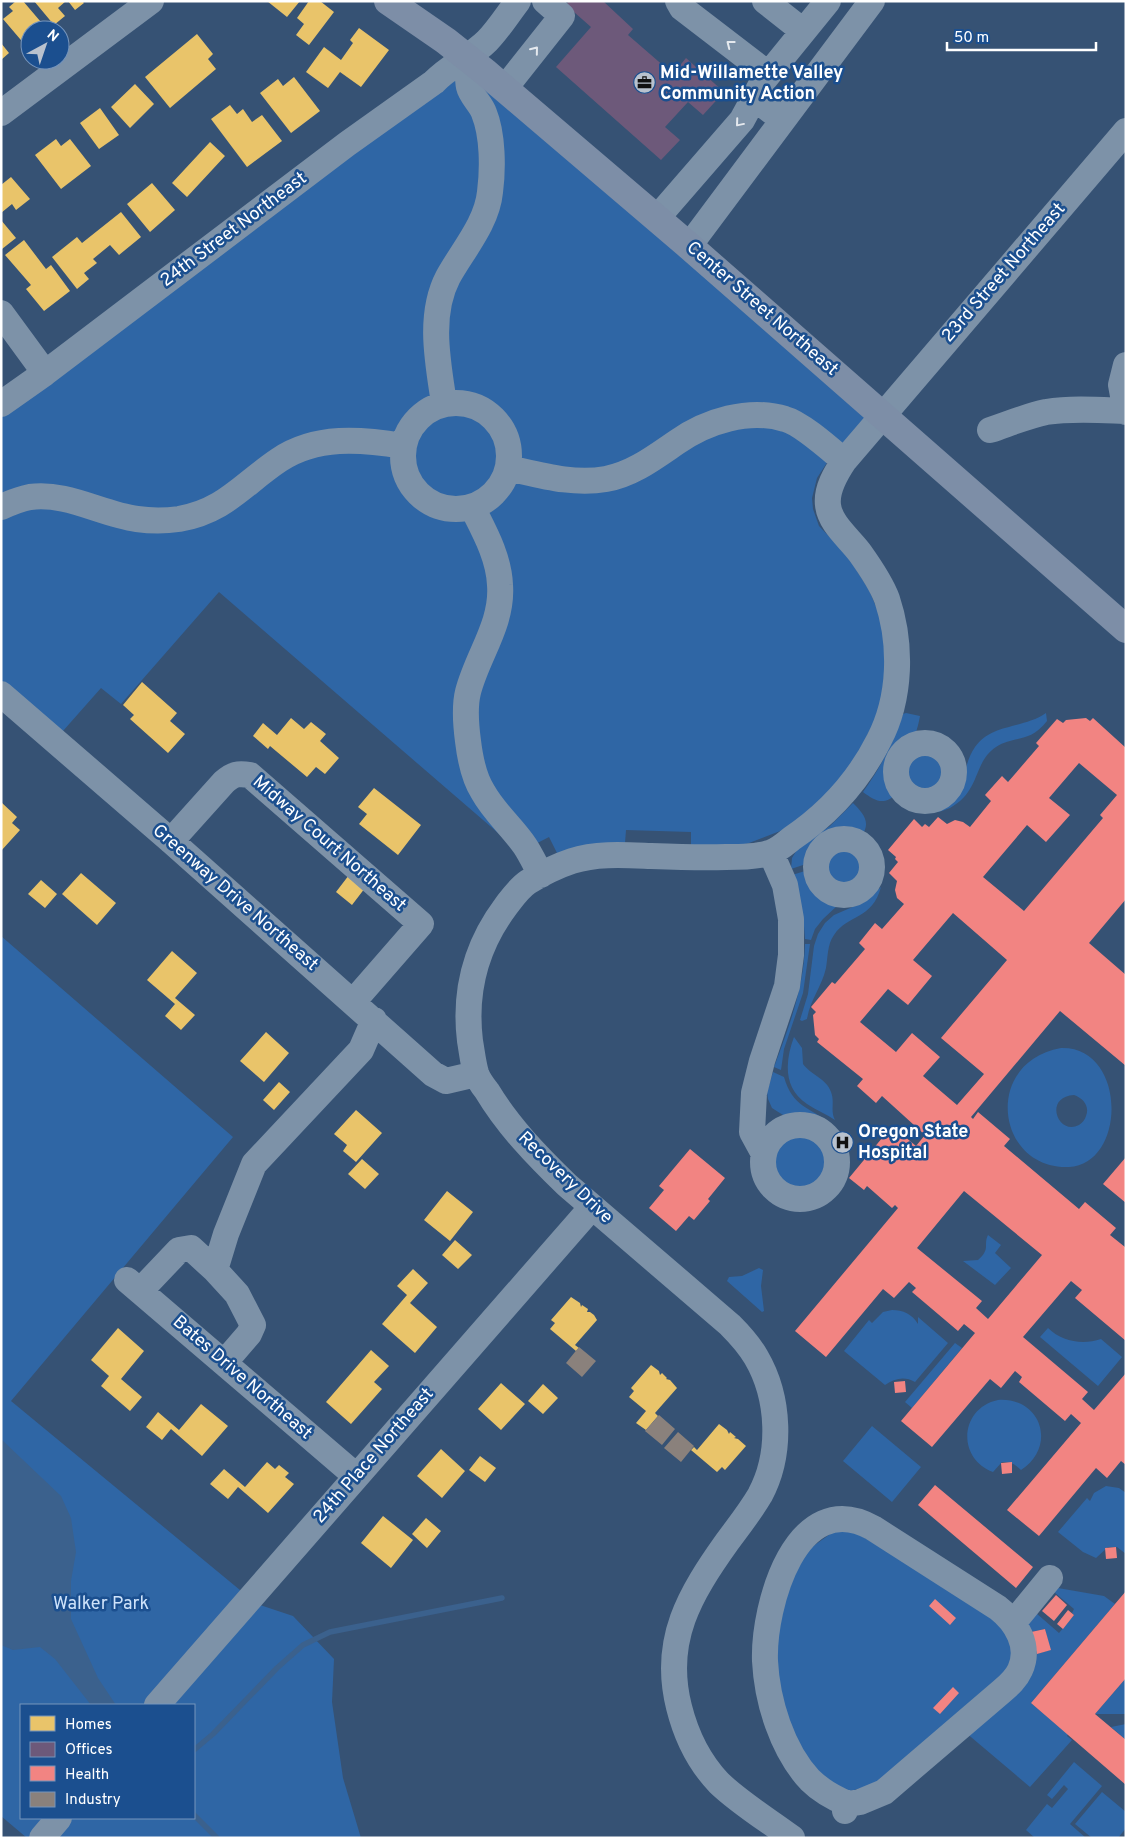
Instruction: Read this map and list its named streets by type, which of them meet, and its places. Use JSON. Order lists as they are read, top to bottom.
{
  "streets": {
    "main road": ["Center Street Northeast"],
    "street": [
      "24th Street Northeast",
      "23rd Street Northeast",
      "Midway Court Northeast",
      "Greenway Drive Northeast",
      "Recovery Drive",
      "Bates Drive Northeast",
      "24th Place Northeast"
    ]
  },
  "crossings": [
    ["24th Street Northeast", "Center Street Northeast"],
    ["23rd Street Northeast", "Center Street Northeast"],
    ["23rd Street Northeast", "Recovery Drive"],
    ["Center Street Northeast", "Recovery Drive"],
    ["Midway Court Northeast", "Greenway Drive Northeast"],
    ["Greenway Drive Northeast", "Recovery Drive"],
    ["Recovery Drive", "24th Place Northeast"],
    ["Bates Drive Northeast", "24th Place Northeast"]
  ],
  "parks": ["Walker Park"],
  "places": {
    "office": ["Mid-Willamette Valley Community Action"],
    "hospital": ["Oregon State Hospital"]
  },
  "legend": [
    "Homes",
    "Offices",
    "Health",
    "Industry"
  ],
  "scale_bar": "50 m",
  "north": "top right"
}
